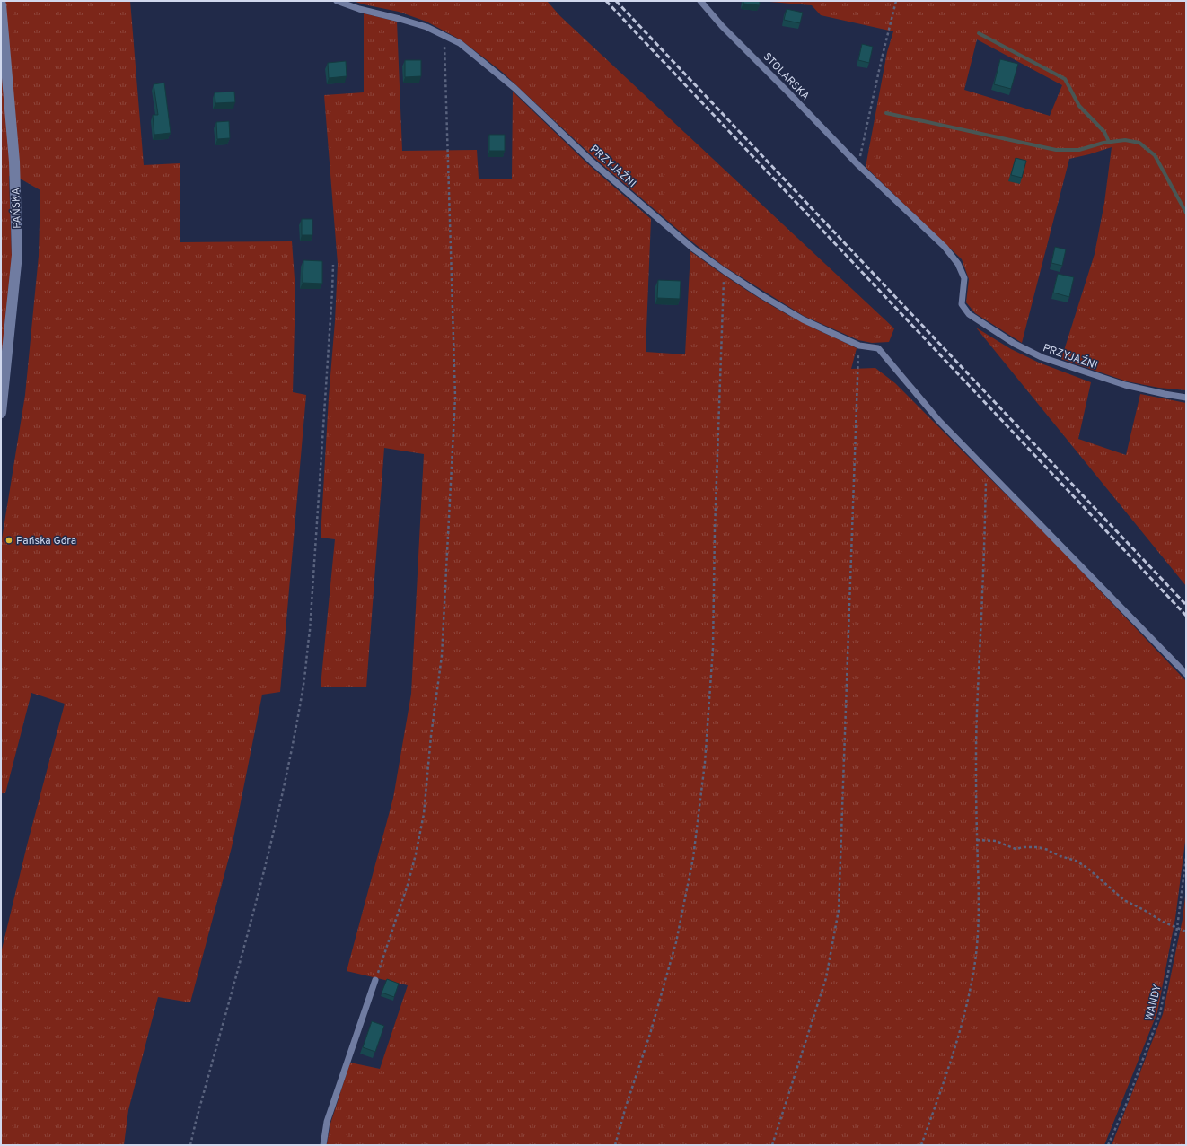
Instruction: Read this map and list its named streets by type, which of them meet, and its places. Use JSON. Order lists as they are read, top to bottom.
{
  "streets": {
    "street": ["PAŃSKA"],
    "lane": ["STOLARSKA", "PRZYJAŹNI"],
    "path": ["WANDY"]
  },
  "crossings": [
    ["STOLARSKA", "PRZYJAŹNI"]
  ],
  "places": ["Pańska Góra"]
}
